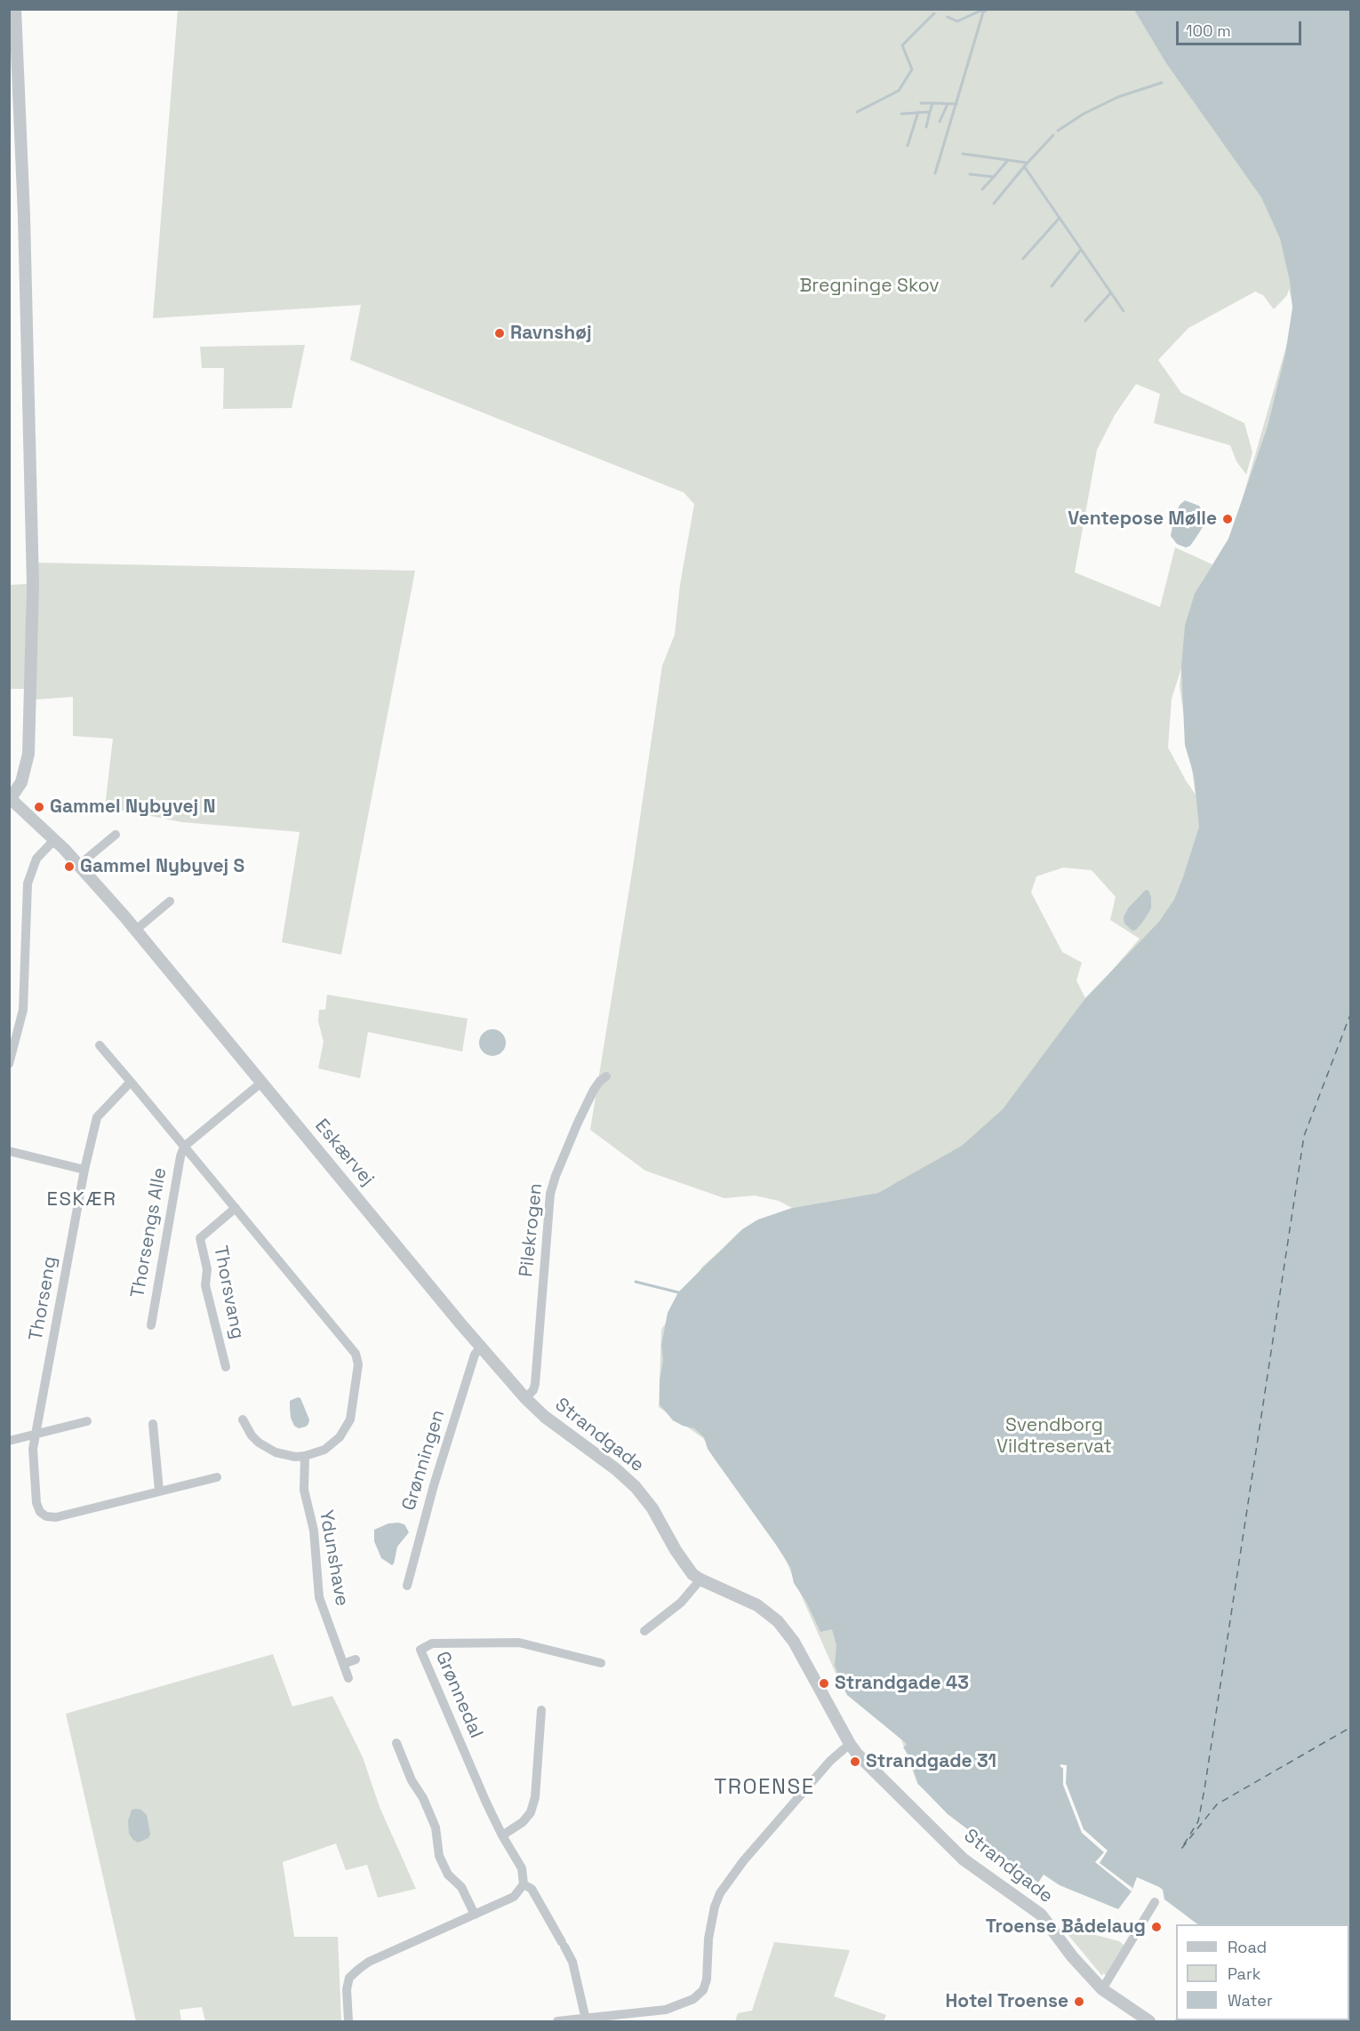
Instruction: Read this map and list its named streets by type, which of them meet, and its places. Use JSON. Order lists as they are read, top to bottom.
{
  "streets": {
    "street": [
      "Eskærvej",
      "Pilekrogen",
      "Thorsengs Alle",
      "Thorsvang",
      "Thorseng",
      "Strandgade",
      "Grønningen",
      "Ydunshave",
      "Grønnedal"
    ]
  },
  "crossings": [
    ["Eskærvej", "Pilekrogen"],
    ["Eskærvej", "Strandgade"],
    ["Eskærvej", "Grønningen"],
    ["Pilekrogen", "Strandgade"]
  ],
  "districts": ["ESKÆR", "TROENSE"],
  "parks": ["Bregninge Skov", "Svendborg Vildtreservat"],
  "places": [
    "Ravnshøj",
    "Ventepose Mølle",
    "Gammel Nybyvej N",
    "Gammel Nybyvej S",
    "Strandgade 43",
    "Strandgade 31",
    "Troense Bådelaug",
    "Hotel Troense"
  ],
  "legend": ["Road", "Park", "Water"],
  "scale_bar": "100 m"
}
